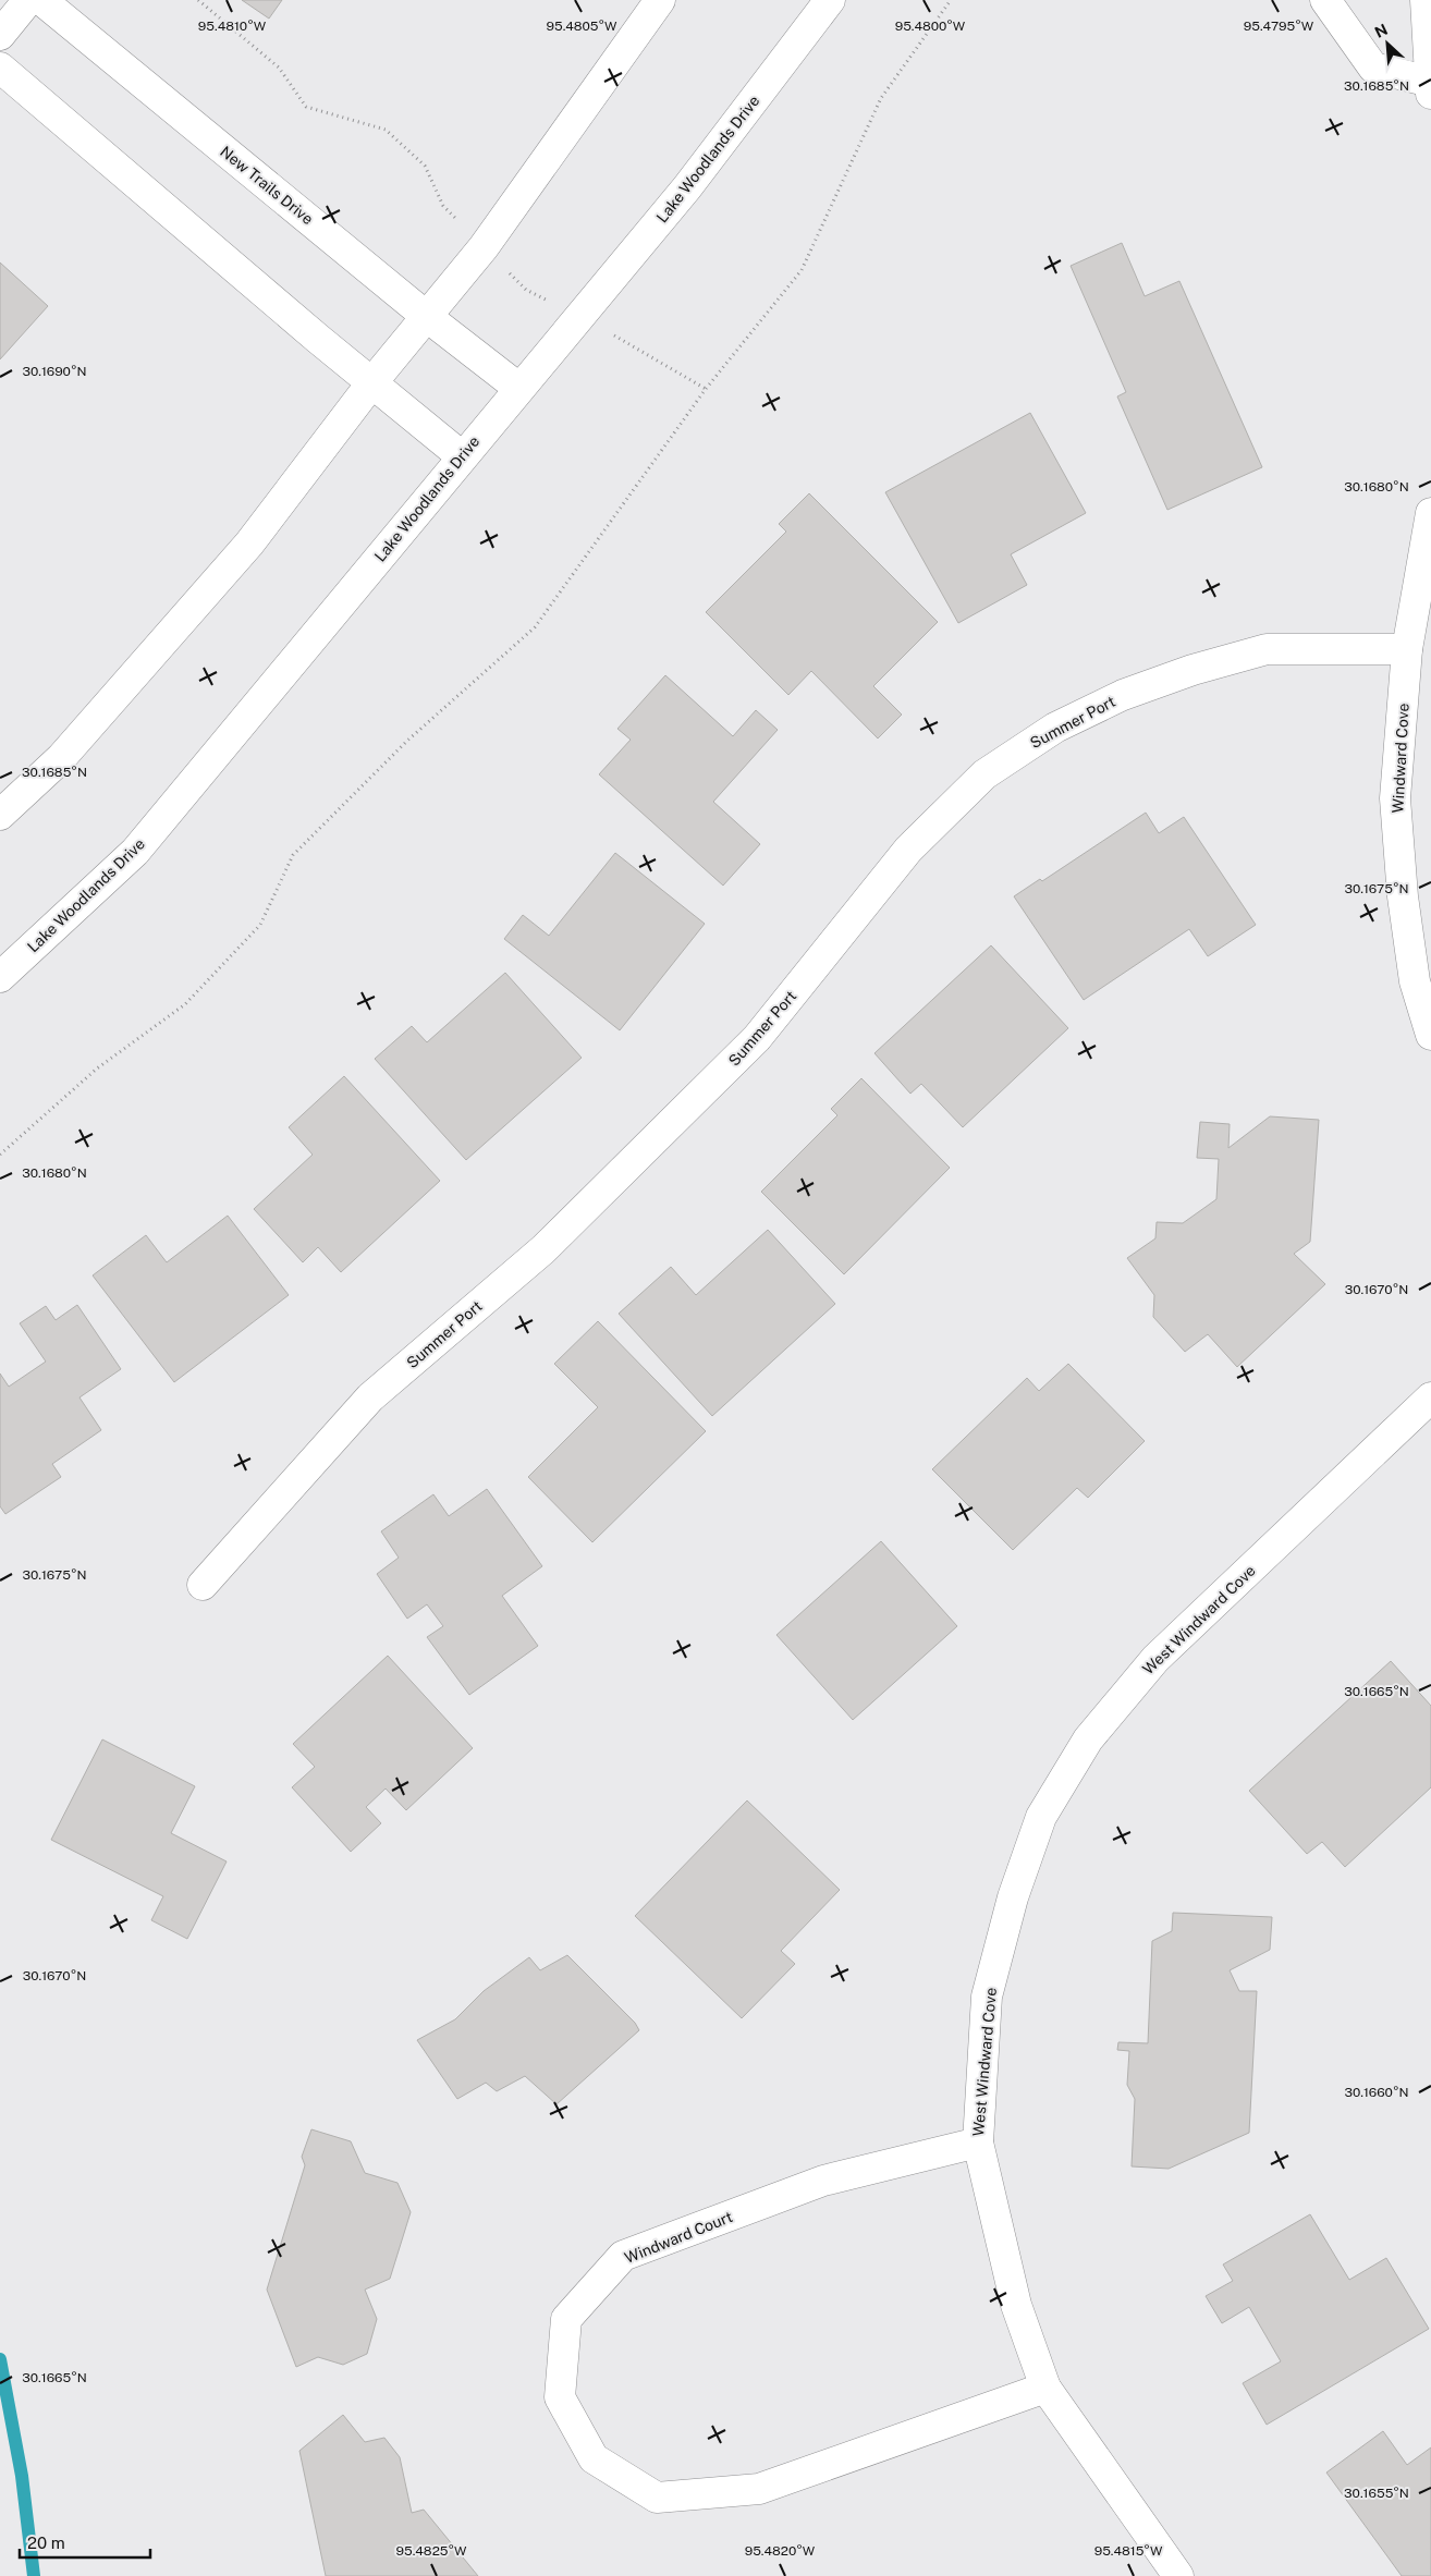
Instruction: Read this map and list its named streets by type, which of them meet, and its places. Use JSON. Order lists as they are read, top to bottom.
{
  "streets": {
    "street": [
      "Lake Woodlands Drive",
      "New Trails Drive",
      "Summer Port",
      "Windward Cove",
      "West Windward Cove",
      "Windward Court"
    ]
  },
  "crossings": [
    ["Lake Woodlands Drive", "New Trails Drive"],
    ["Summer Port", "Windward Cove"],
    ["West Windward Cove", "Windward Court"]
  ],
  "scale_bar": "20 m",
  "north": "top left",
  "coordinates": [
    "95.4810°W",
    "95.4805°W",
    "95.4800°W",
    "95.4795°W",
    "30.1685°N",
    "30.1690°N",
    "30.1680°N",
    "30.1675°N",
    "30.1670°N",
    "30.1665°N",
    "30.1660°N",
    "30.1655°N",
    "95.4825°W",
    "95.4820°W",
    "95.4815°W"
  ]
}
